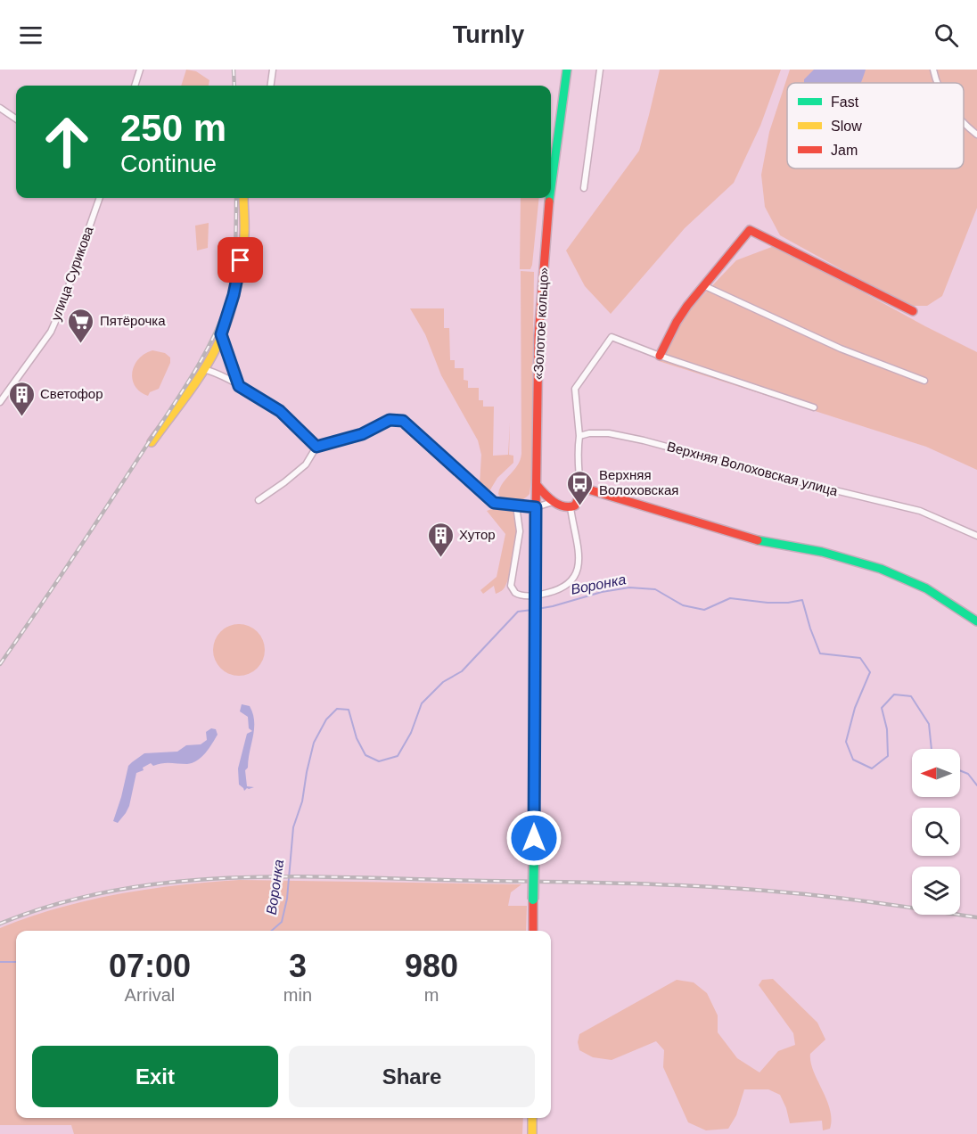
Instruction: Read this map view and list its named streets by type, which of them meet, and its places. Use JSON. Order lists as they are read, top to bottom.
{
  "streets": {
    "street": ["улица Сурикова", "«Золотое кольцо»", "Верхняя Волоховская улица"]
  },
  "water": ["Воронка"],
  "places": {
    "supermarket": ["Пятёрочка"],
    "building": ["Светофор", "Хутор"],
    "bus stop": ["Верхняя Волоховская"]
  },
  "legend": ["Fast", "Slow", "Jam"],
  "north": "left",
  "page": {
    "header": "Turnly",
    "turn": ["250 m", "Continue"],
    "eta": [
      "07:00",
      "Arrival",
      "3",
      "min",
      "980",
      "m"
    ],
    "buttons": ["Exit", "Share"]
  }
}
